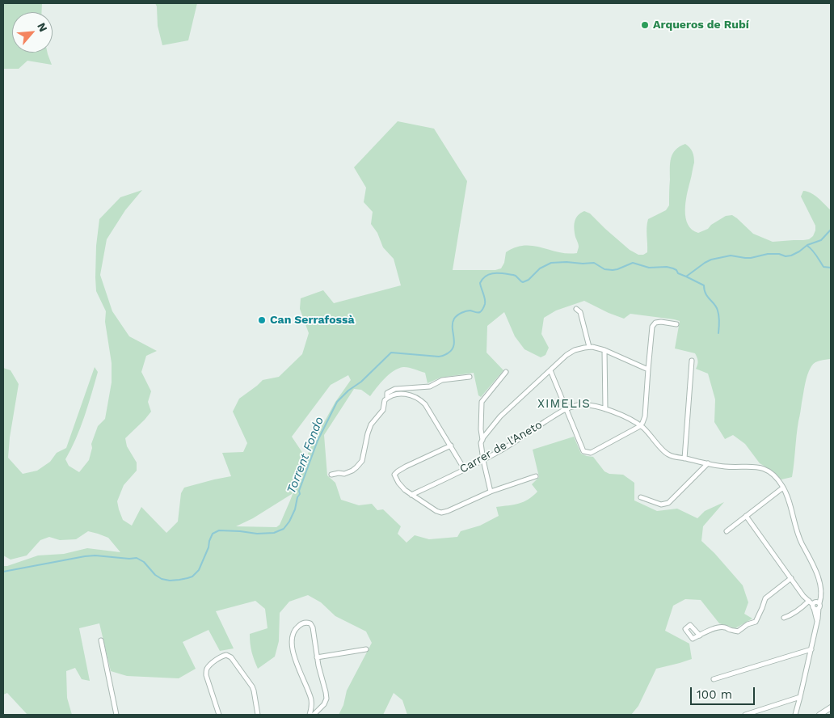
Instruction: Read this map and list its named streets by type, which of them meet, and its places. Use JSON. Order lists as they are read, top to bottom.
{
  "streets": {
    "street": ["Carrer de l'Aneto"]
  },
  "districts": ["XIMELIS"],
  "water": ["Torrent Fondo"],
  "places": ["Arqueros de Rubí", "Can Serrafossà"],
  "scale_bar": "100 m",
  "north": "top right"
}
